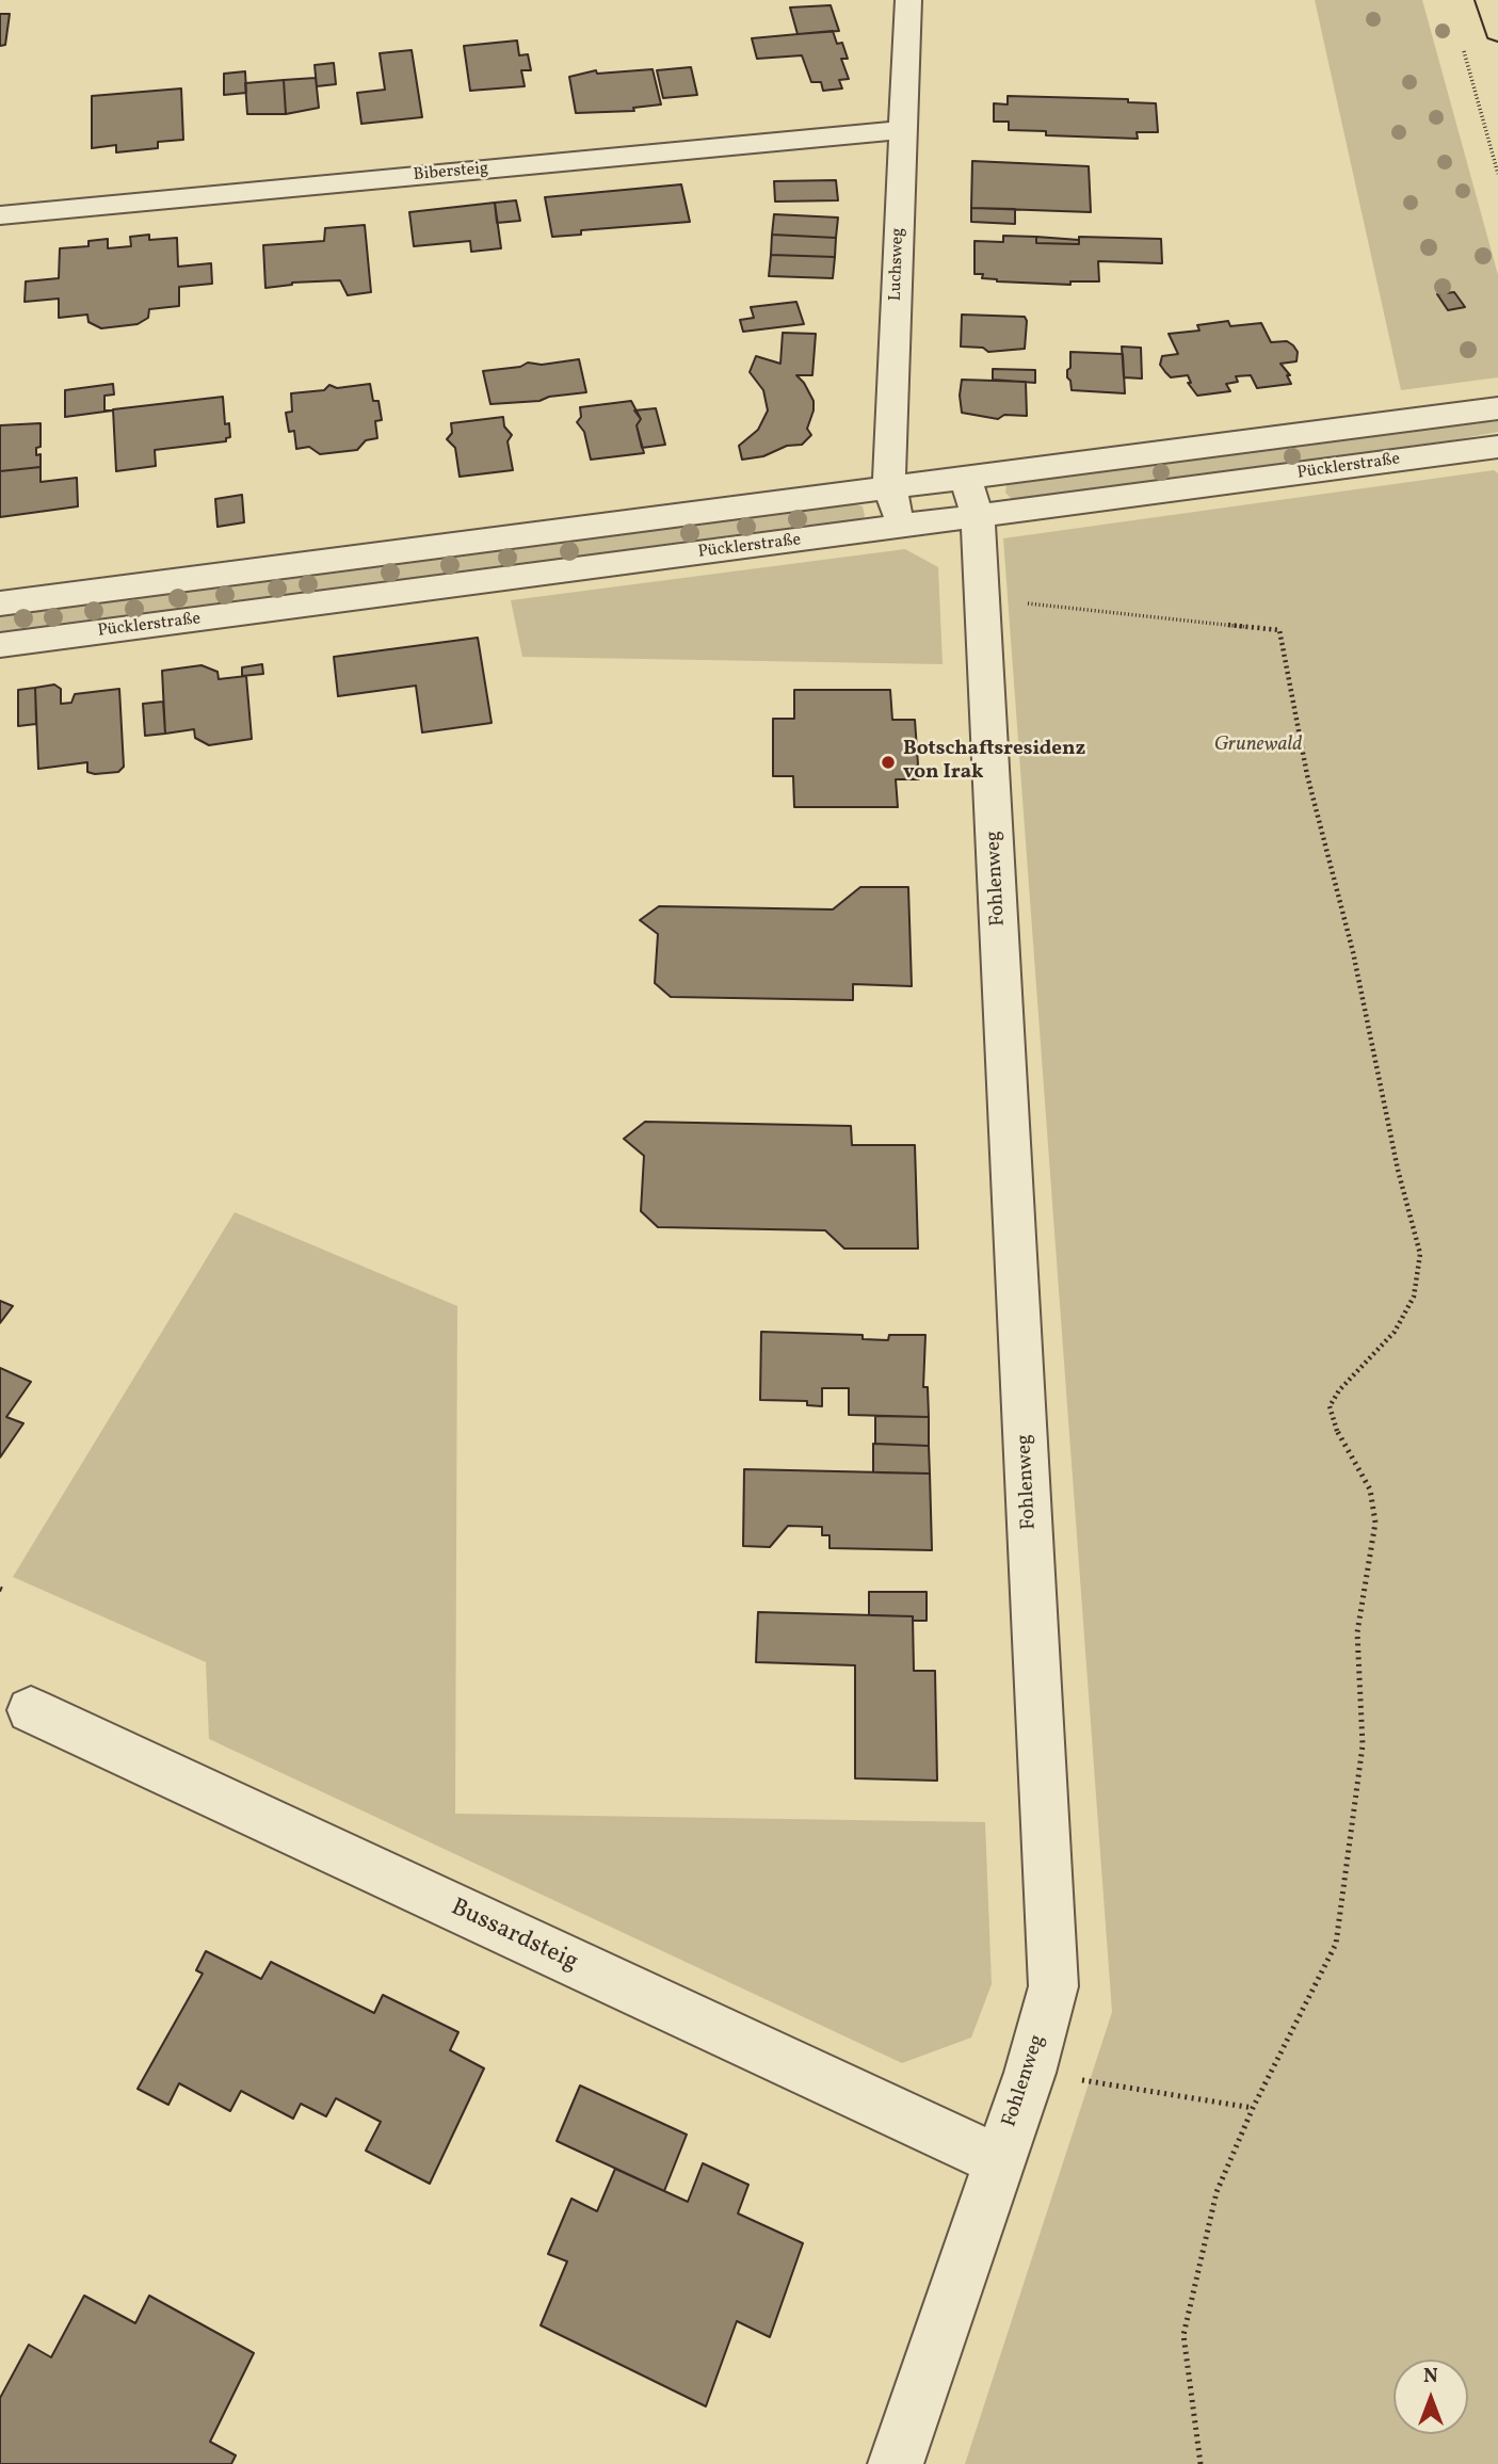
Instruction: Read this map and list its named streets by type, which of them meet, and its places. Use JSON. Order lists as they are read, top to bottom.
{
  "streets": {
    "street": [
      "Bibersteig",
      "Luchsweg",
      "Pücklerstraße",
      "Fohlenweg",
      "Bussardsteig"
    ]
  },
  "crossings": [
    ["Bibersteig", "Luchsweg"],
    ["Luchsweg", "Pücklerstraße"],
    ["Pücklerstraße", "Fohlenweg"],
    ["Fohlenweg", "Bussardsteig"]
  ],
  "parks": ["Grunewald"],
  "places": ["Botschaftsresidenz von Irak"],
  "north": "top"
}
